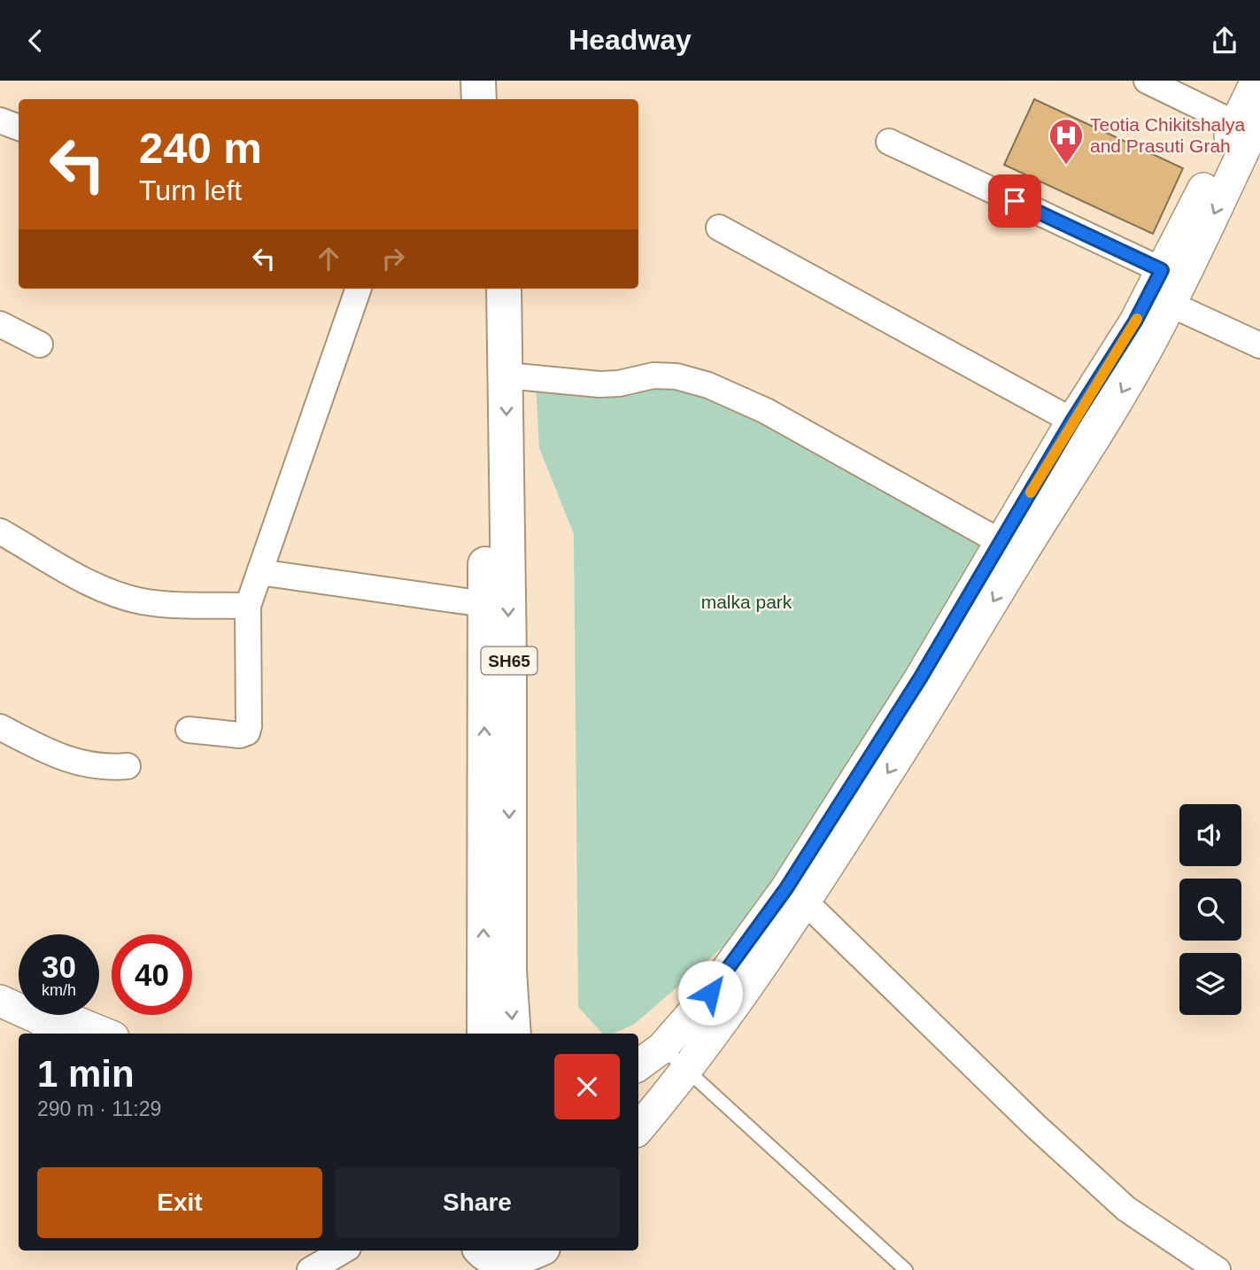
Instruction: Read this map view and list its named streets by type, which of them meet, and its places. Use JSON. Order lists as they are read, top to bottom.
{
  "streets": {
    "main road": ["SH65"]
  },
  "parks": ["malka park"],
  "places": {
    "hospital": ["Teotia Chikitshalya and Prasuti Grah"]
  },
  "page": {
    "header": "Headway",
    "turn": ["240 m", "Turn left"],
    "speed": "30 km/h",
    "limit": "40",
    "heading": ["1 min", "290 m · 11:29"],
    "buttons": ["Exit", "Share"]
  }
}
